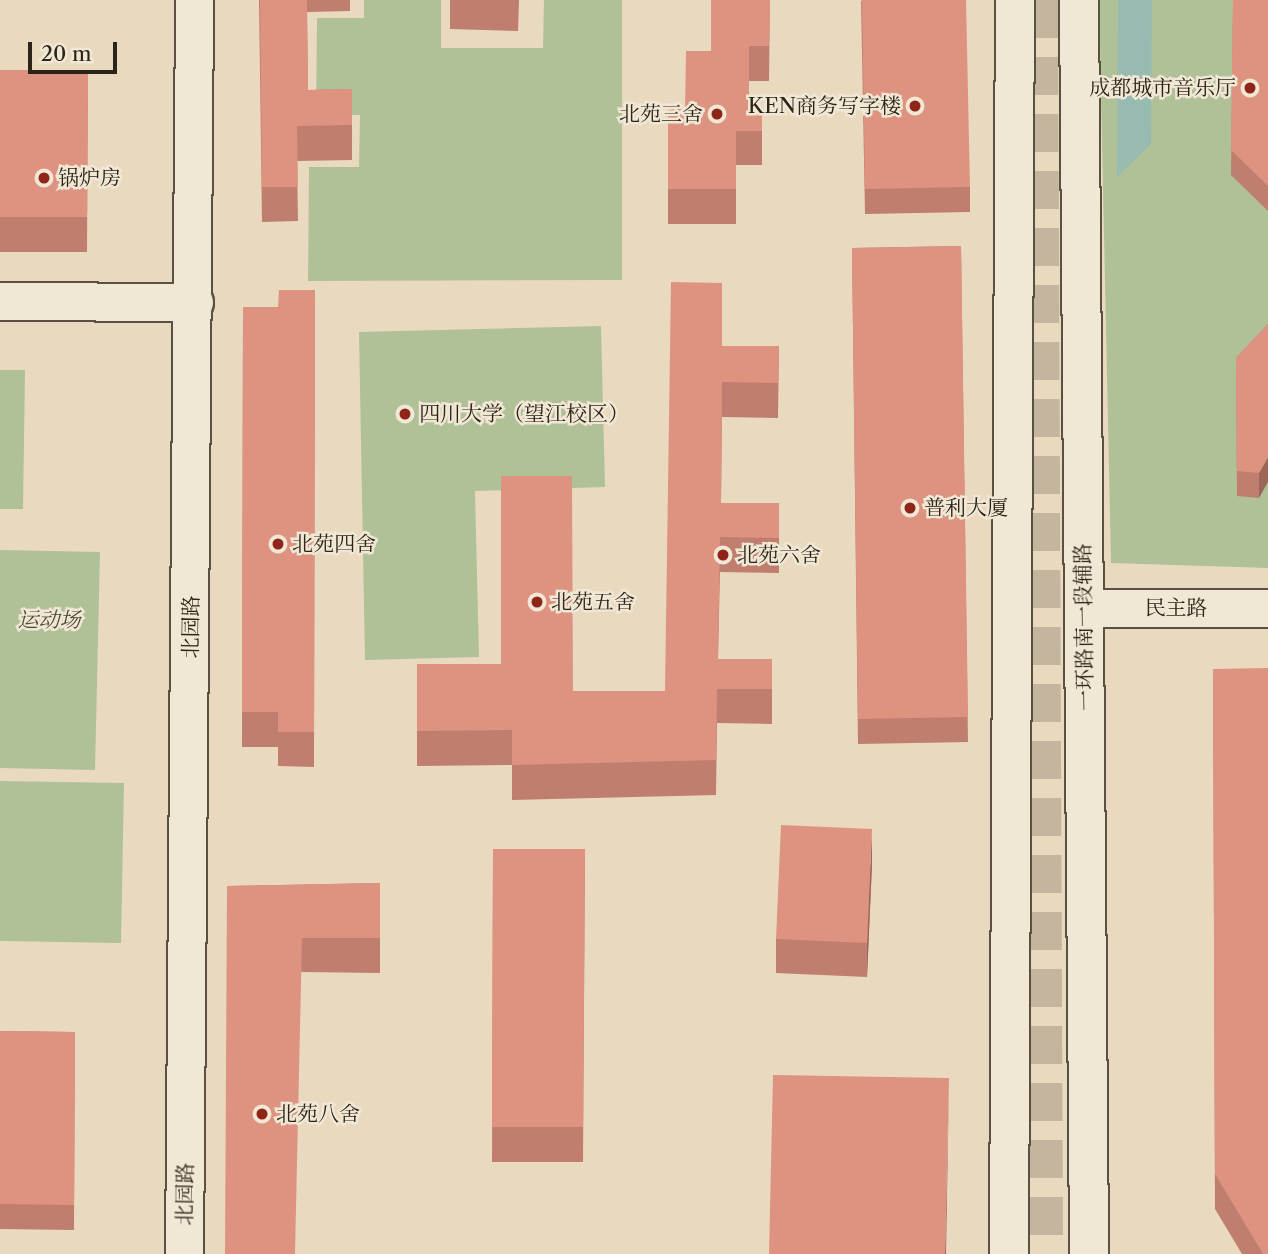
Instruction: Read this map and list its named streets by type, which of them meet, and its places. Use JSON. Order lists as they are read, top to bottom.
{
  "streets": {
    "main road": ["一环路南一段辅路"],
    "street": ["民主路", "北园路"]
  },
  "crossings": [
    ["民主路", "一环路南一段辅路"]
  ],
  "parks": ["运动场"],
  "places": [
    "成都城市音乐厅",
    "KEN商务写字楼",
    "北苑三舍",
    "锅炉房",
    "四川大学（望江校区）",
    "普利大厦",
    "北苑四舍",
    "北苑六舍",
    "北苑五舍",
    "北苑八舍"
  ],
  "scale_bar": "20 m"
}
